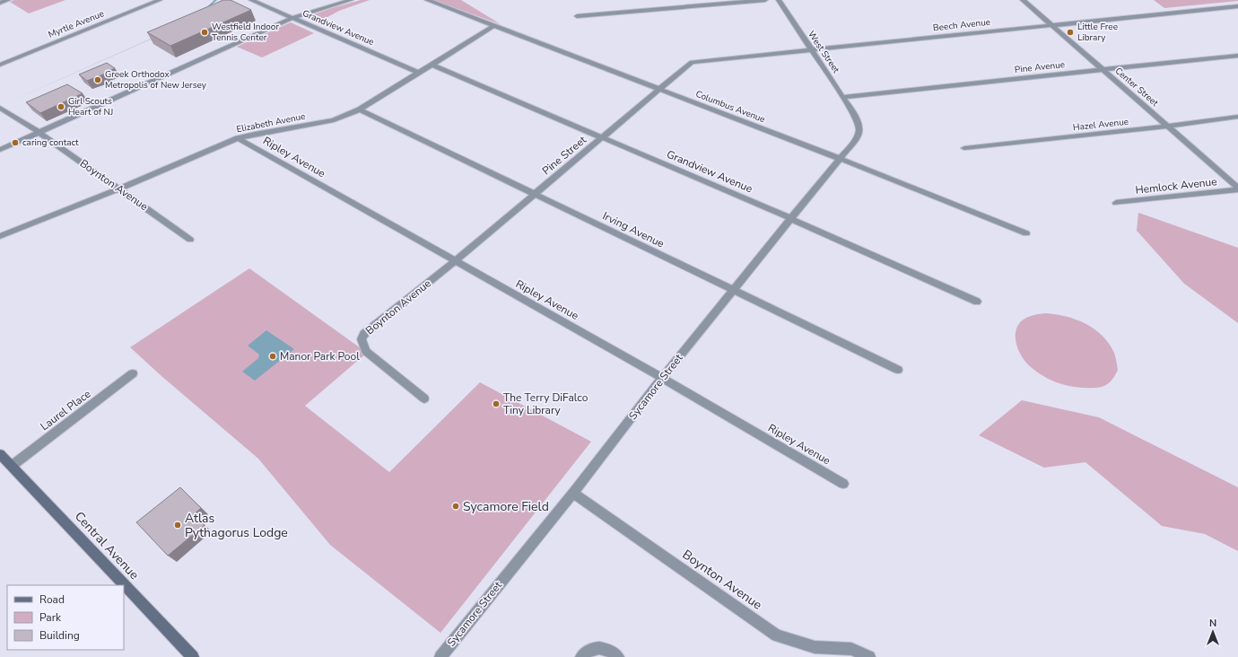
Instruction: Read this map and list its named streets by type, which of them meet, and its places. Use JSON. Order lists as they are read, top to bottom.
{
  "streets": {
    "main road": ["Central Avenue"],
    "street": [
      "Myrtle Avenue",
      "Beech Avenue",
      "Grandview Avenue",
      "West Street",
      "Pine Avenue",
      "Center Street",
      "Columbus Avenue",
      "Elizabeth Avenue",
      "Hazel Avenue",
      "Pine Street",
      "Ripley Avenue",
      "Boynton Avenue",
      "Hemlock Avenue",
      "Irving Avenue",
      "Sycamore Street",
      "Laurel Place"
    ]
  },
  "crossings": [
    ["Beech Avenue", "West Street"],
    ["Beech Avenue", "Center Street"],
    ["Beech Avenue", "Pine Street"],
    ["Grandview Avenue", "Elizabeth Avenue"],
    ["Grandview Avenue", "Pine Street"],
    ["Grandview Avenue", "Sycamore Street"],
    ["West Street", "Pine Avenue"],
    ["West Street", "Sycamore Street"],
    ["Pine Avenue", "Center Street"],
    ["Center Street", "Hazel Avenue"],
    ["Center Street", "Hemlock Avenue"],
    ["Columbus Avenue", "Elizabeth Avenue"],
    ["Columbus Avenue", "Pine Street"],
    ["Columbus Avenue", "Sycamore Street"],
    ["Elizabeth Avenue", "Ripley Avenue"],
    ["Elizabeth Avenue", "Boynton Avenue"],
    ["Elizabeth Avenue", "Irving Avenue"],
    ["Pine Street", "Ripley Avenue"],
    ["Pine Street", "Boynton Avenue"],
    ["Pine Street", "Irving Avenue"],
    ["Ripley Avenue", "Boynton Avenue"],
    ["Ripley Avenue", "Sycamore Street"],
    ["Boynton Avenue", "Sycamore Street"],
    ["Irving Avenue", "Sycamore Street"],
    ["Laurel Place", "Central Avenue"]
  ],
  "places": [
    "Westfield Indoor Tennis Center",
    "Little Free Library",
    "Greek Orthodox Metropolis of New Jersey",
    "Girl Scouts Heart of NJ",
    "caring contact",
    "Manor Park Pool",
    "The Terry DiFalco Tiny Library",
    "Sycamore Field",
    "Atlas Pythagorus Lodge"
  ],
  "legend": ["Road", "Park", "Building"],
  "north": "top"
}
